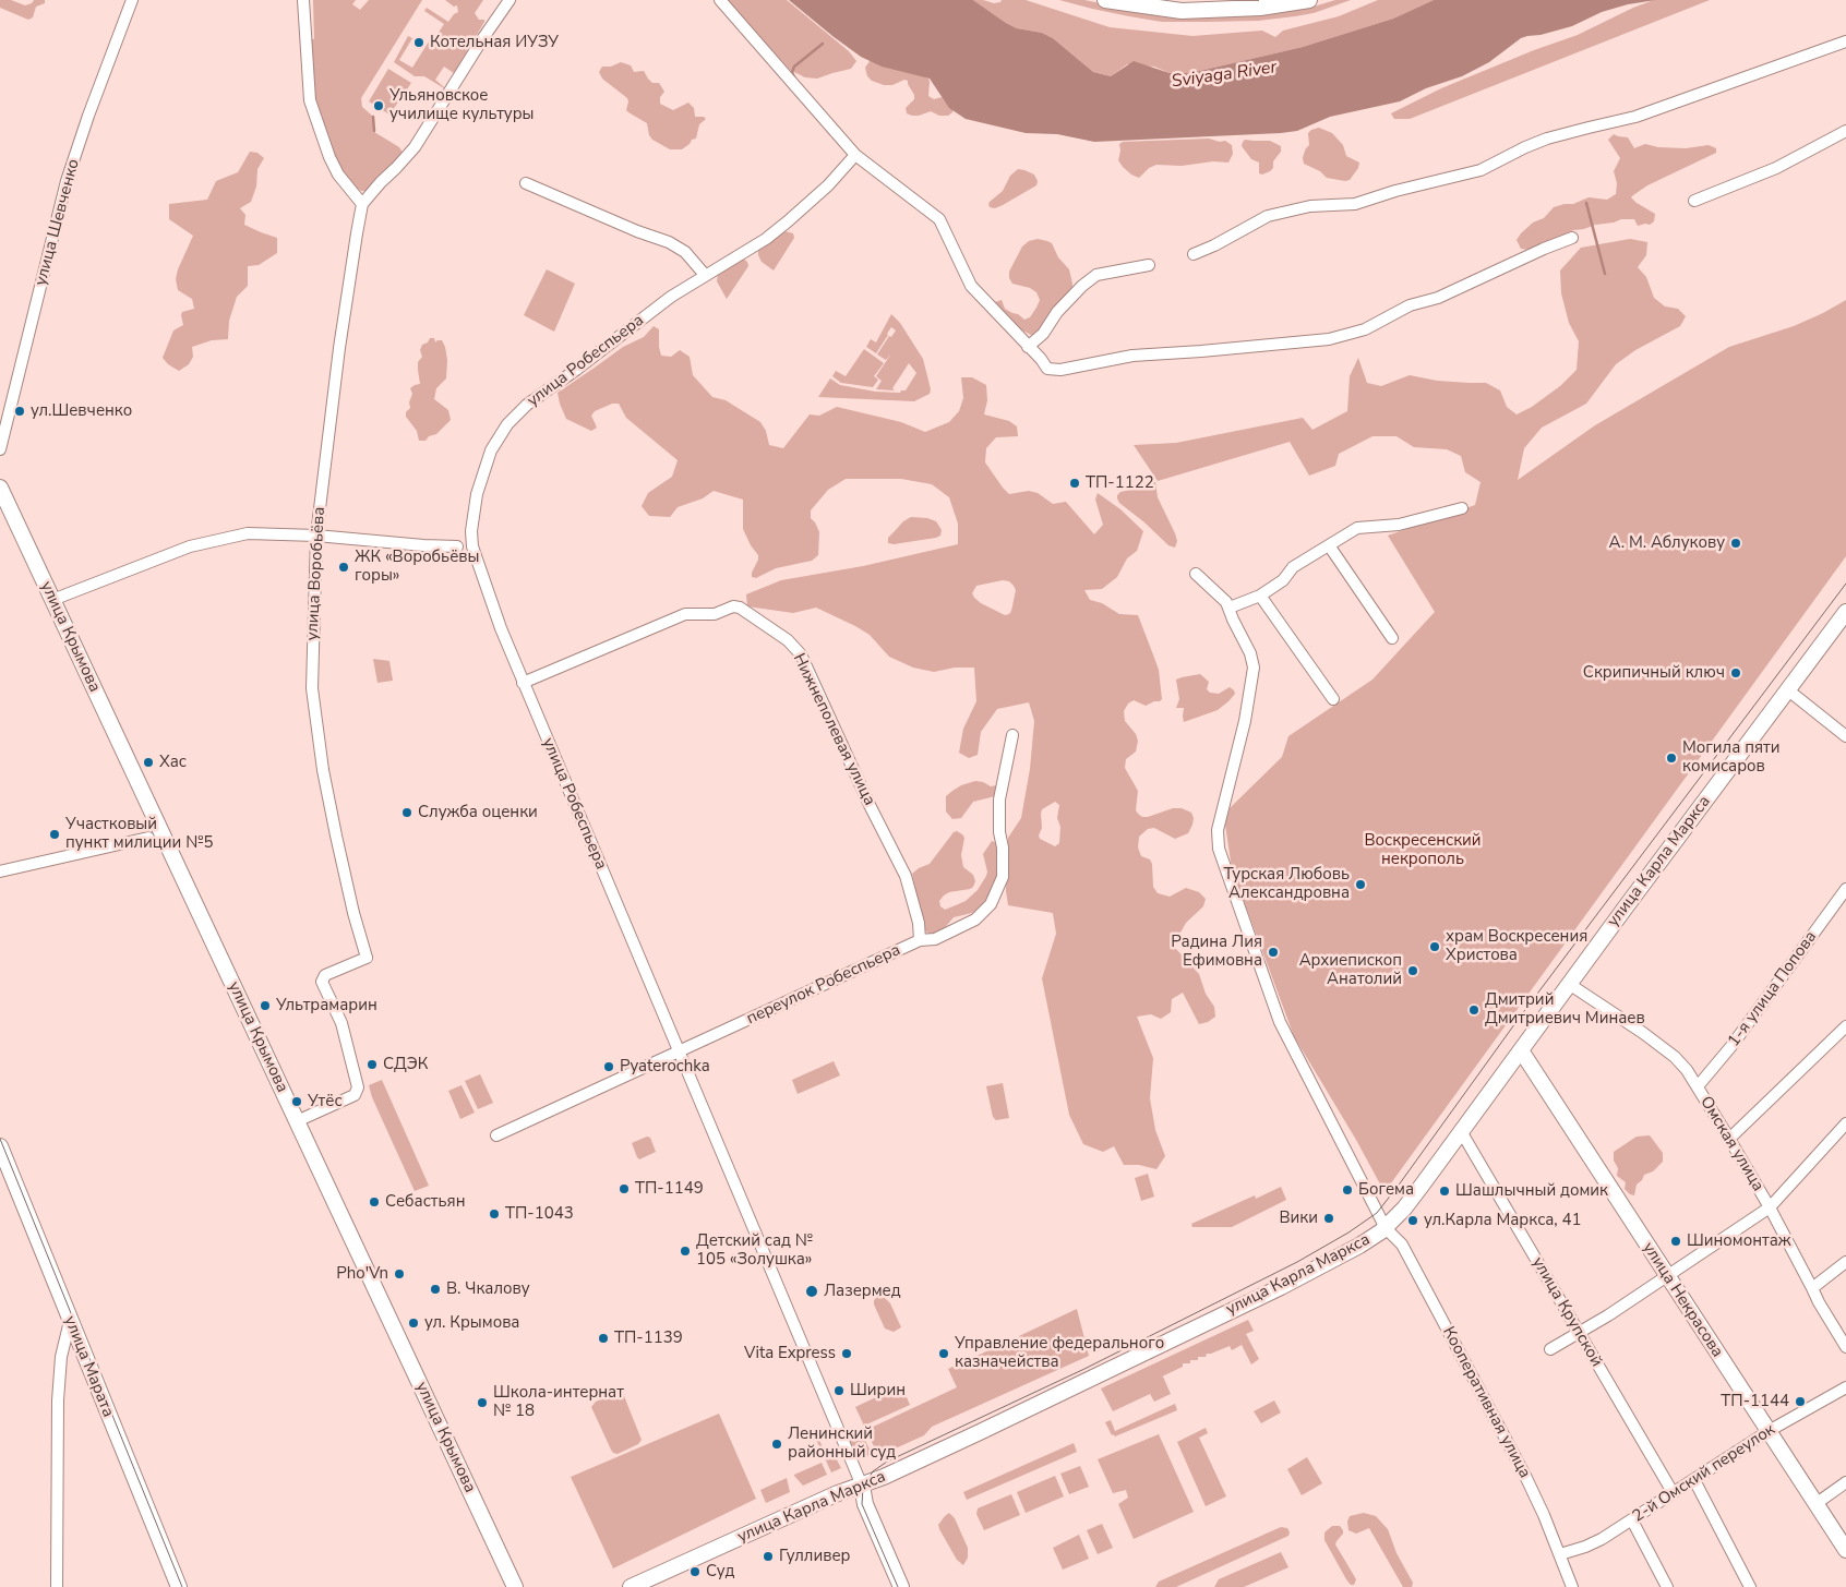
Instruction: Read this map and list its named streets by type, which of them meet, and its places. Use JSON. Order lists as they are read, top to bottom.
{
  "streets": {
    "street": [
      "улица Шевченко",
      "улица Робеспьера",
      "улица Воробьёва",
      "улица Крымова",
      "Нижнеполевая улица",
      "улица Карла Маркса",
      "переулок Робеспьера",
      "1-я улица Попова",
      "Омская улица",
      "улица Некрасова",
      "улица Крупской",
      "улица Марата",
      "Кооперативная улица",
      "2-й Омский переулок"
    ]
  },
  "crossings": [
    ["улица Робеспьера", "Нижнеполевая улица"],
    ["улица Робеспьера", "улица Карла Маркса"],
    ["улица Робеспьера", "переулок Робеспьера"],
    ["улица Воробьёва", "улица Крымова"],
    ["Нижнеполевая улица", "переулок Робеспьера"],
    ["улица Карла Маркса", "Омская улица"],
    ["улица Карла Маркса", "улица Некрасова"],
    ["улица Карла Маркса", "улица Крупской"],
    ["улица Карла Маркса", "Кооперативная улица"],
    ["1-я улица Попова", "Омская улица"],
    ["улица Некрасова", "2-й Омский переулок"],
    ["улица Крупской", "2-й Омский переулок"],
    ["Кооперативная улица", "2-й Омский переулок"]
  ],
  "water": ["Sviyaga River"],
  "parks": ["Воскресенский некрополь"],
  "places": [
    "Котельная ИУЗУ",
    "Ульяновское училище культуры",
    "ул.Шевченко",
    "ТП-1122",
    "А. М. Аблукову",
    "ЖК «Воробьёвы горы»",
    "Скрипичный ключ",
    "Могила пяти комисаров",
    "Хас",
    "Служба оценки",
    "Участковый пункт милиции №5",
    "Турская Любовь Александровна",
    "храм Воскресения Христова",
    "Радина Лия Ефимовна",
    "Архиепископ Анатолий",
    "Ультрамарин",
    "Дмитрий Дмитриевич Минаев",
    "СДЭК",
    "Pyaterochka",
    "Утёс",
    "ТП-1149",
    "Богема",
    "Шашлычный домик",
    "Себастьян",
    "ТП-1043",
    "Вики",
    "ул.Карла Маркса, 41",
    "Шиномонтаж",
    "Детский сад № 105 «Золушка»",
    "Pho'Vn",
    "В. Чкалову",
    "Лазермед",
    "ул. Крымова",
    "ТП-1139",
    "Vita Express",
    "Управление федерального казначейства",
    "Ширин",
    "ТП-1144",
    "Школа-интернат № 18",
    "Ленинский районный суд",
    "Гулливер",
    "Суд"
  ]
}
